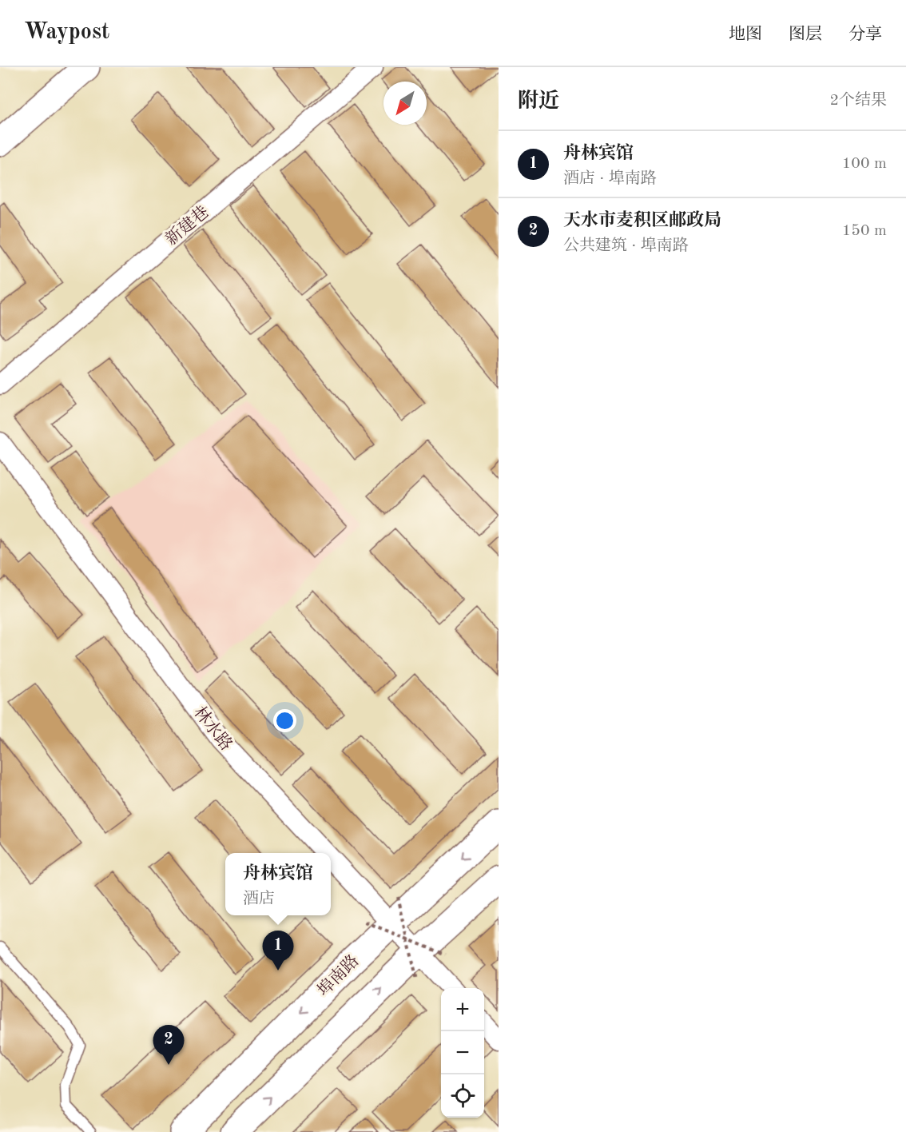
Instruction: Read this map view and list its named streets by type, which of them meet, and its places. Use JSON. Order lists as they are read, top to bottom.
{
  "streets": {
    "main road": ["埠南路"],
    "street": ["新建巷", "林水路"]
  },
  "crossings": [
    ["林水路", "埠南路"]
  ],
  "north": "bottom left",
  "page": {
    "header": "Waypost",
    "nav": ["地图", "图层", "分享"],
    "heading": ["附近", "2个结果"],
    "list": [
      {
        "mark": "1",
        "name": "舟林宾馆",
        "note": "酒店 · 埠南路",
        "value": "100 m"
      },
      {
        "mark": "2",
        "name": "天水市麦积区邮政局",
        "note": "公共建筑 · 埠南路",
        "value": "150 m"
      }
    ],
    "popup": ["舟林宾馆", "酒店"],
    "pins": ["1", "2"],
    "map_buttons": ["+", "−"]
  }
}
